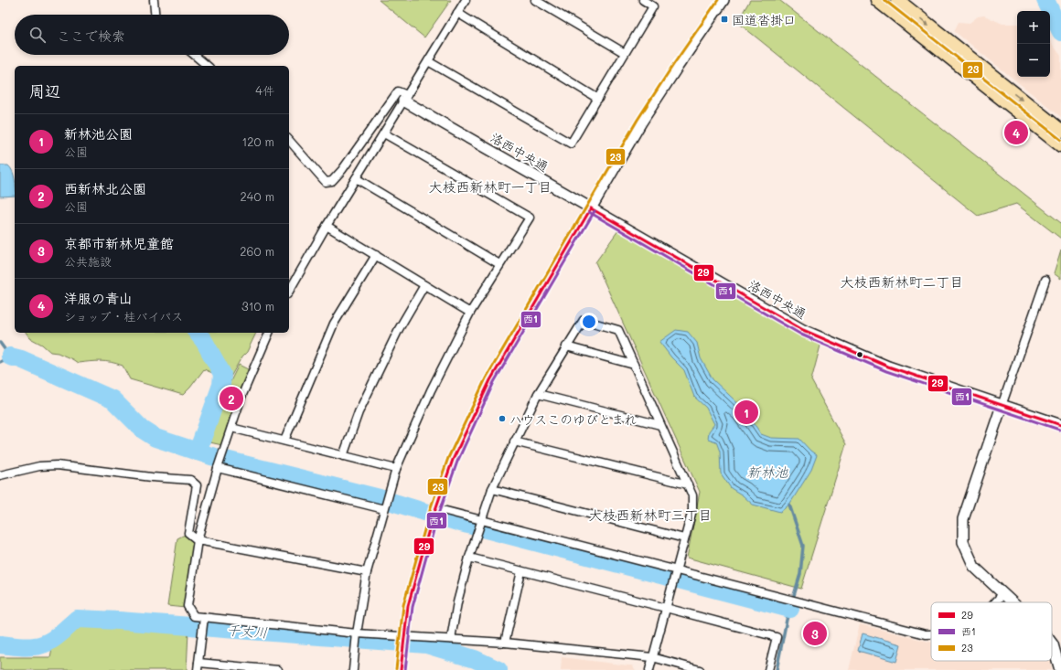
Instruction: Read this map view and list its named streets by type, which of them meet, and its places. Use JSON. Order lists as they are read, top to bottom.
{
  "streets": {
    "street": ["洛西中央通"]
  },
  "districts": ["大枝西新林町一丁目", "大枝西新林町二丁目", "大枝西新林町三丁目"],
  "water": ["新林池", "千丈川"],
  "places": {
    "transit": ["国道沓掛口"],
    "other": ["ハウスこのゆびとまれ"]
  },
  "lines": ["transit line 23", "transit line 29", "transit line 西1"],
  "legend": ["29", "西1", "23"],
  "page": {
    "map_buttons": ["+", "−"],
    "search": "ここで検索",
    "heading": ["周辺", "4件"],
    "list": [
      {
        "mark": "1",
        "name": "新林池公園",
        "note": "公園",
        "value": "120 m"
      },
      {
        "mark": "2",
        "name": "西新林北公園",
        "note": "公園",
        "value": "240 m"
      },
      {
        "mark": "3",
        "name": "京都市新林児童館",
        "note": "公共施設",
        "value": "260 m"
      },
      {
        "mark": "4",
        "name": "洋服の青山",
        "note": "ショップ · 桂バイパス",
        "value": "310 m"
      }
    ],
    "pins": [
      "4",
      "2",
      "1",
      "3"
    ]
  }
}
